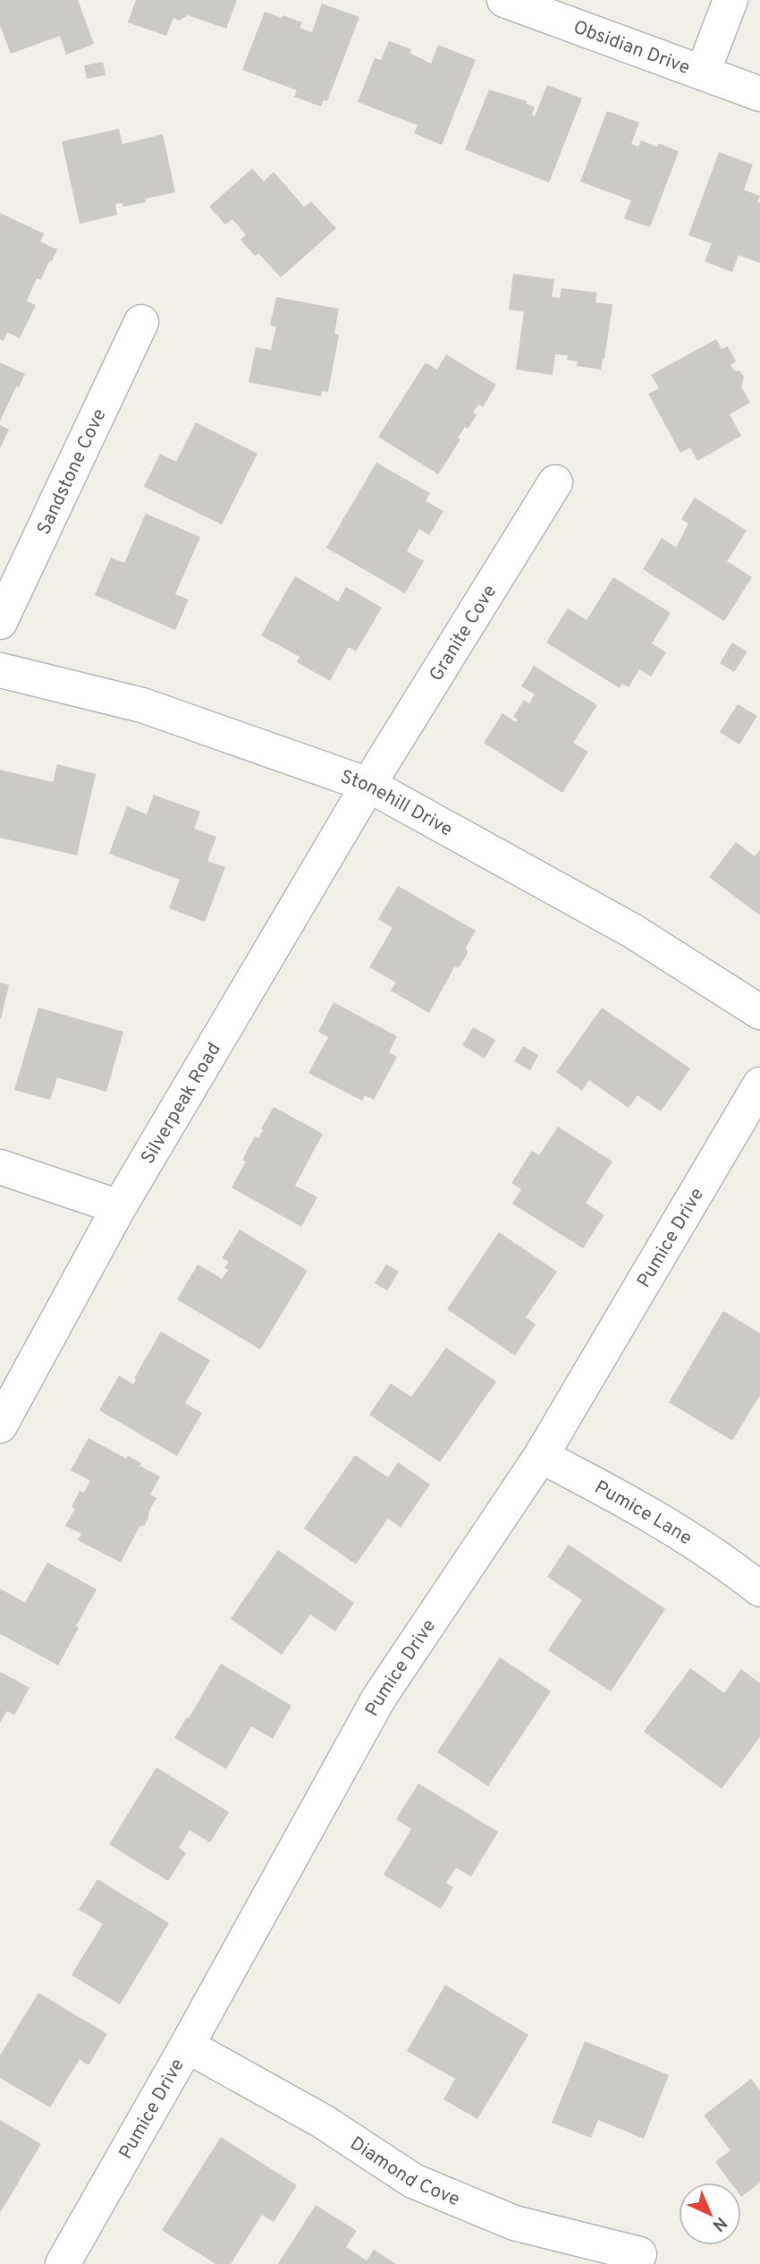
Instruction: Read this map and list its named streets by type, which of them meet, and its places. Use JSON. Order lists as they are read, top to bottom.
{
  "streets": {
    "street": [
      "Obsidian Drive",
      "Sandstone Cove",
      "Granite Cove",
      "Stonehill Drive",
      "Silverpeak Road",
      "Pumice Drive",
      "Pumice Lane",
      "Diamond Cove"
    ]
  },
  "crossings": [
    ["Granite Cove", "Stonehill Drive"],
    ["Granite Cove", "Silverpeak Road"],
    ["Stonehill Drive", "Silverpeak Road"],
    ["Pumice Drive", "Pumice Lane"],
    ["Pumice Drive", "Diamond Cove"]
  ],
  "north": "bottom right"
}
